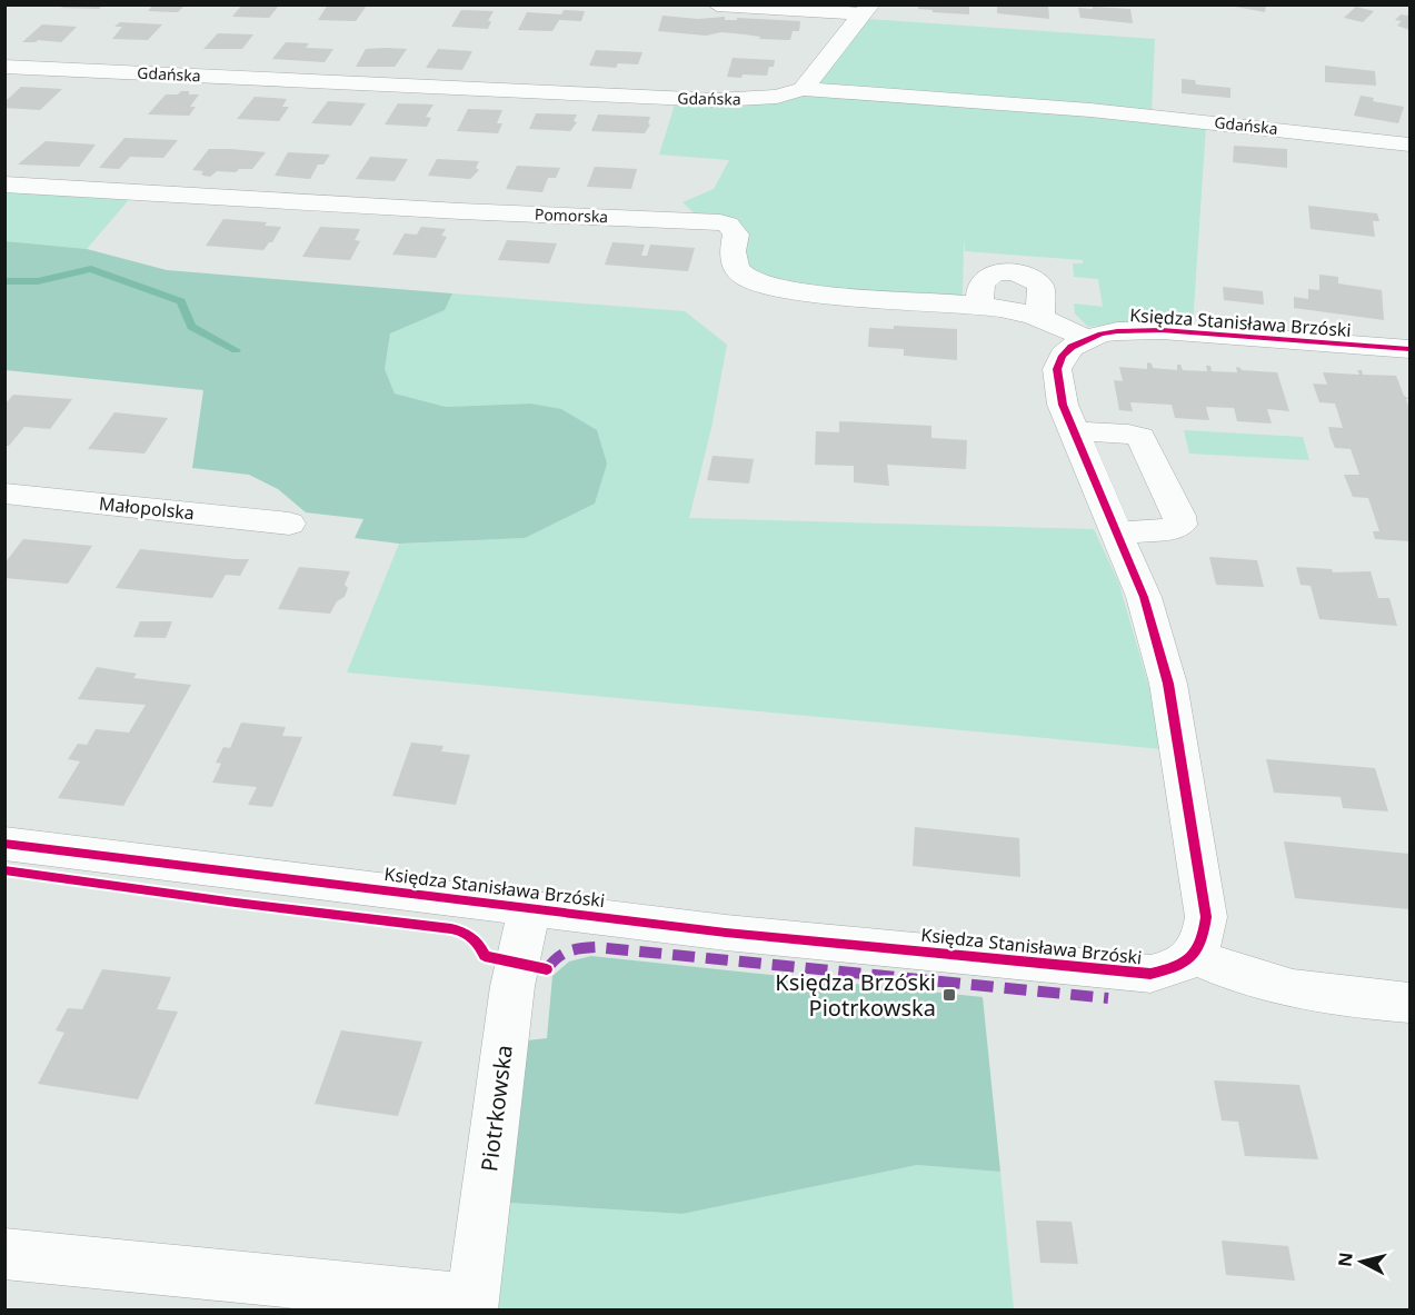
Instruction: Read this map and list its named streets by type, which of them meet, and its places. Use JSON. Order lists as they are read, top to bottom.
{
  "streets": {
    "street": [
      "Gdańska",
      "Pomorska",
      "Księdza Stanisława Brzóski",
      "Małopolska",
      "Piotrkowska"
    ]
  },
  "crossings": [
    ["Pomorska", "Księdza Stanisława Brzóski"],
    ["Księdza Stanisława Brzóski", "Piotrkowska"]
  ],
  "places": {
    "transit": ["Księdza Brzóski Piotrkowska"]
  },
  "north": "left"
}
